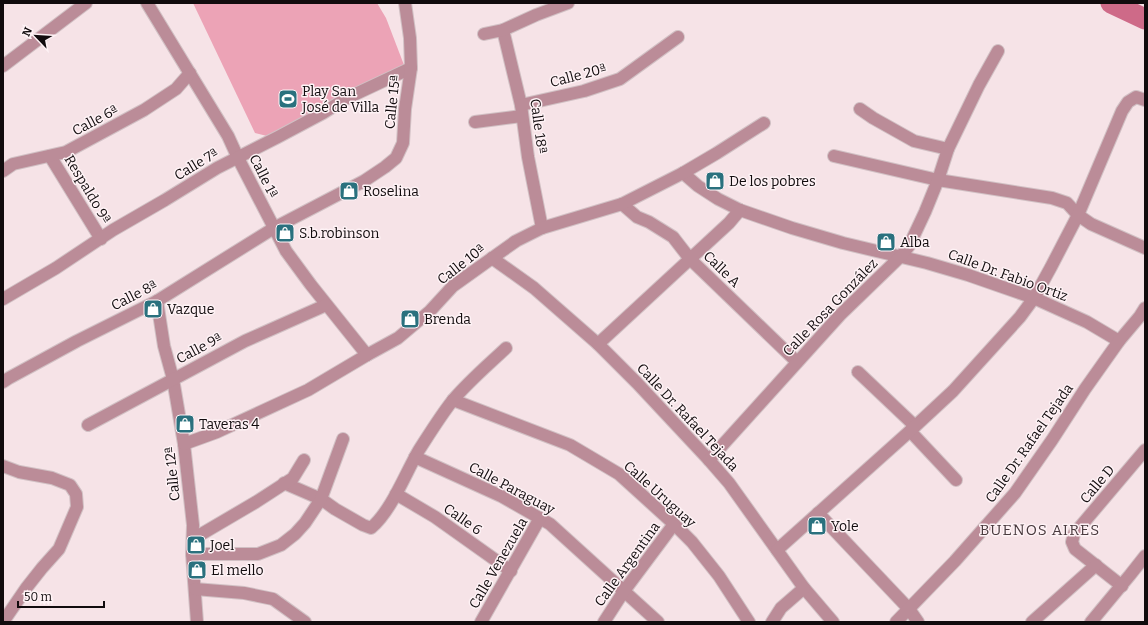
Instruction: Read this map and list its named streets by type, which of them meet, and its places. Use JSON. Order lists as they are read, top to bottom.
{
  "streets": {
    "street": [
      "Calle 20ª",
      "Calle 15ª",
      "Calle 6ª",
      "Calle 18ª",
      "Calle 7ª",
      "Calle 1ª",
      "Respaldo 9ª",
      "Calle 10ª",
      "Calle A",
      "Calle Dr. Fabio Ortiz",
      "Calle 8ª",
      "Calle Rosa González",
      "Calle 9ª",
      "Calle Dr. Rafael Tejada",
      "Calle 12ª",
      "Calle D",
      "Calle Paraguay",
      "Calle Uruguay",
      "Calle 6",
      "Calle Venezuela",
      "Calle Argentina"
    ]
  },
  "crossings": [
    ["Calle 20ª", "Calle 18ª"],
    ["Calle 15ª", "Calle 7ª"],
    ["Calle 15ª", "Calle 1ª"],
    ["Calle 15ª", "Calle 8ª"],
    ["Calle 6ª", "Calle 1ª"],
    ["Calle 6ª", "Respaldo 9ª"],
    ["Calle 18ª", "Calle 10ª"],
    ["Calle 7ª", "Calle 1ª"],
    ["Calle 7ª", "Respaldo 9ª"],
    ["Calle 1ª", "Calle 10ª"],
    ["Calle 1ª", "Calle 8ª"],
    ["Calle 1ª", "Calle 9ª"],
    ["Calle 10ª", "Calle A"],
    ["Calle 10ª", "Calle Dr. Fabio Ortiz"],
    ["Calle 10ª", "Calle Dr. Rafael Tejada"],
    ["Calle 10ª", "Calle 12ª"],
    ["Calle A", "Calle Rosa González"],
    ["Calle Dr. Fabio Ortiz", "Calle Rosa González"],
    ["Calle Dr. Fabio Ortiz", "Calle Dr. Rafael Tejada"],
    ["Calle 8ª", "Calle 12ª"],
    ["Calle Rosa González", "Calle Dr. Rafael Tejada"],
    ["Calle 9ª", "Calle 12ª"],
    ["Calle Paraguay", "Calle Venezuela"],
    ["Calle Paraguay", "Calle Argentina"],
    ["Calle Uruguay", "Calle Argentina"],
    ["Calle 6", "Calle Venezuela"]
  ],
  "districts": ["BUENOS AIRES"],
  "places": {
    "sports": ["Play San José de Villa"],
    "shop": [
      "De los pobres",
      "Roselina",
      "S.b.robinson",
      "Alba",
      "Vazque",
      "Brenda",
      "Taveras 4",
      "Yole",
      "Joel",
      "El mello"
    ]
  },
  "scale_bar": "50 m",
  "north": "top left"
}
